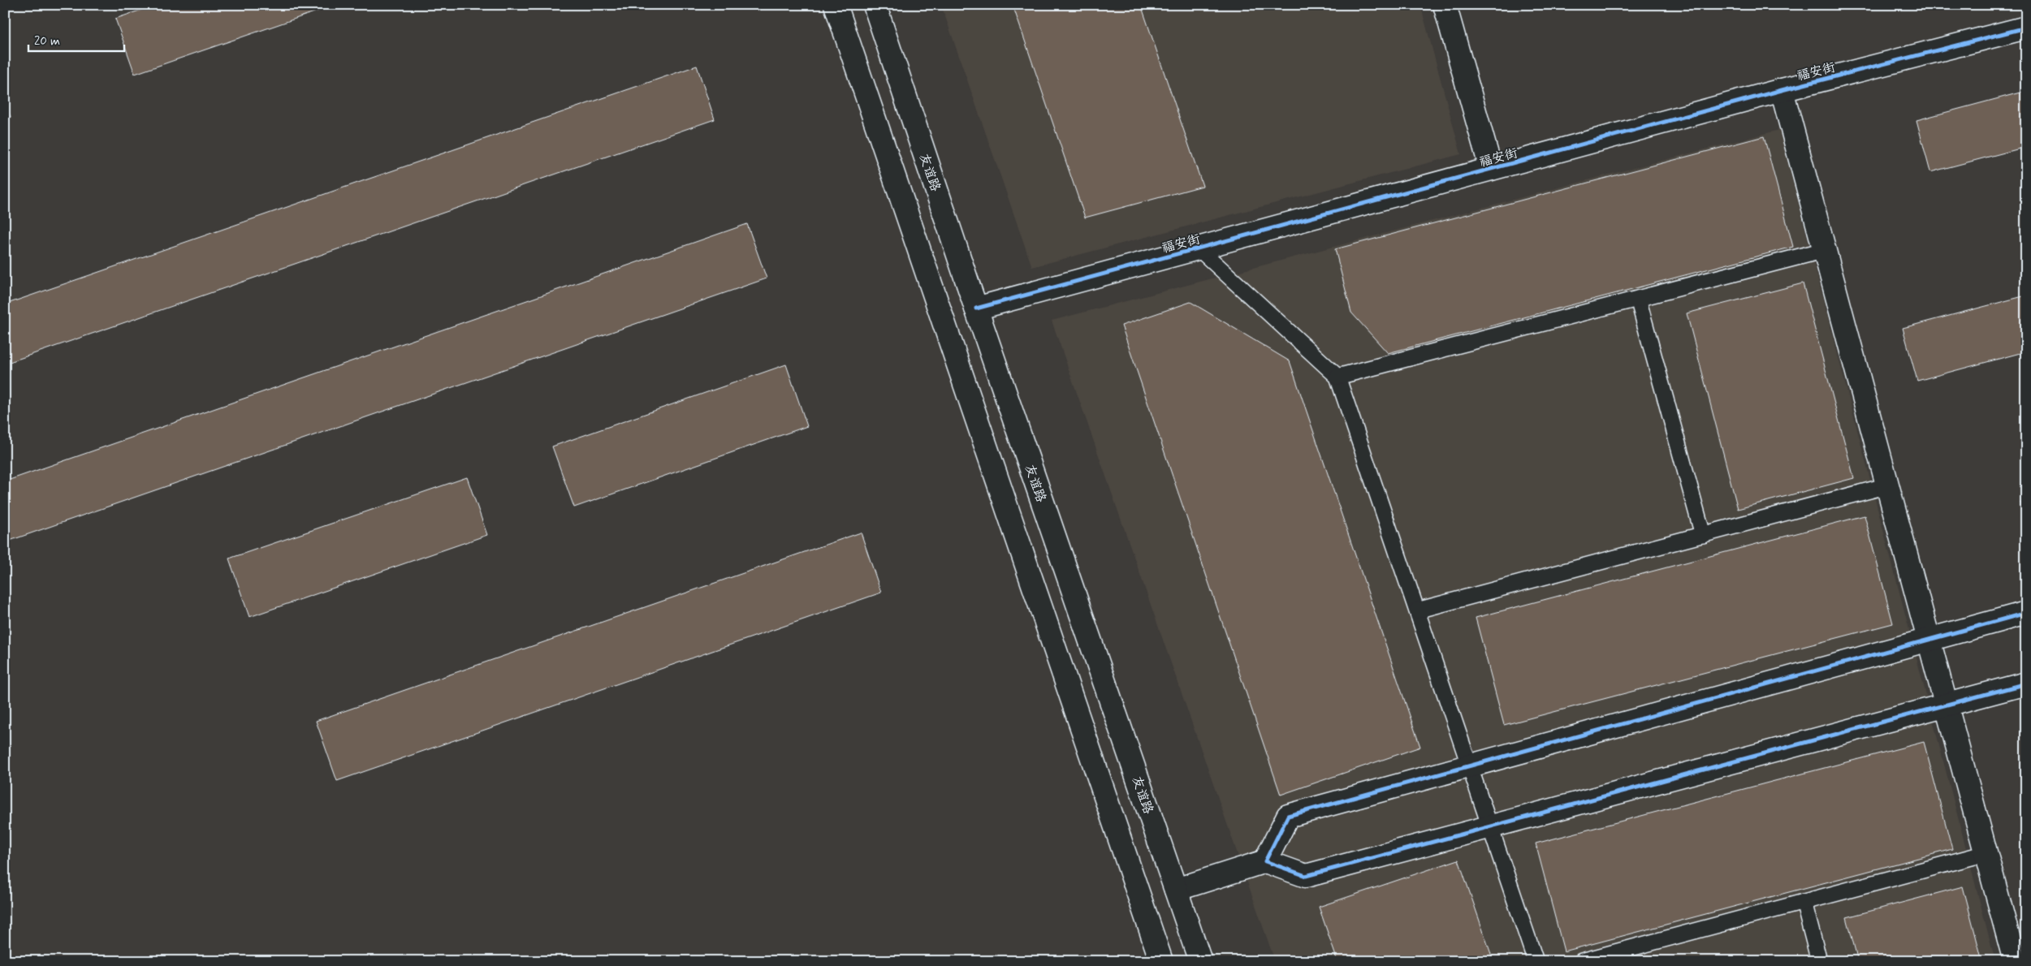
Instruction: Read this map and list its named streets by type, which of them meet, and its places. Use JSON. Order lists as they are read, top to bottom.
{
  "streets": {
    "street": ["福安街", "友谊路"]
  },
  "crossings": [
    ["福安街", "友谊路"]
  ],
  "scale_bar": "20 m"
}
